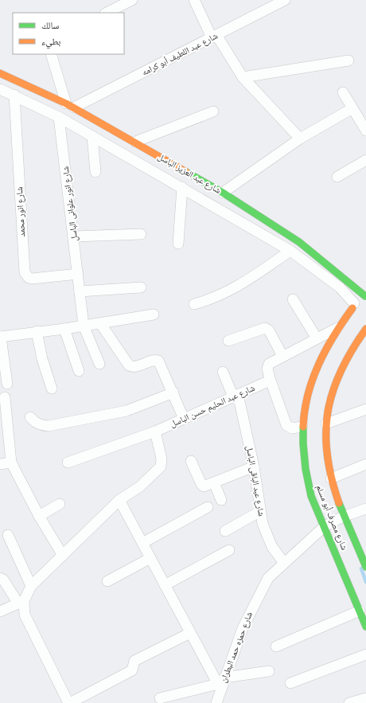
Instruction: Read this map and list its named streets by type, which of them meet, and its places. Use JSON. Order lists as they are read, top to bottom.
{
  "streets": {
    "street": [
      "شارع عبد اللطيف أبو كرامه",
      "شارع عبد العزيز الباسل",
      "شارع انور علوانى الباسل",
      "شارع انور محمد",
      "شارع عبد الحليم حسن الباسل",
      "شارع عبد الباقى الباسل",
      "شارع مصرف أبو مسلم",
      "شارع حمزه حمد البطران"
    ]
  },
  "crossings": [
    ["شارع عبد اللطيف أبو كرامه", "شارع عبد العزيز الباسل"],
    ["شارع عبد العزيز الباسل", "شارع انور علوانى الباسل"],
    ["شارع عبد العزيز الباسل", "شارع انور محمد"],
    ["شارع عبد العزيز الباسل", "شارع مصرف أبو مسلم"],
    ["شارع انور علوانى الباسل", "شارع انور محمد"],
    ["شارع عبد الحليم حسن الباسل", "شارع عبد الباقى الباسل"],
    ["شارع عبد الباقى الباسل", "شارع حمزه حمد البطران"],
    ["شارع مصرف أبو مسلم", "شارع حمزه حمد البطران"]
  ],
  "legend": ["سالك", "بطيء"]
}
